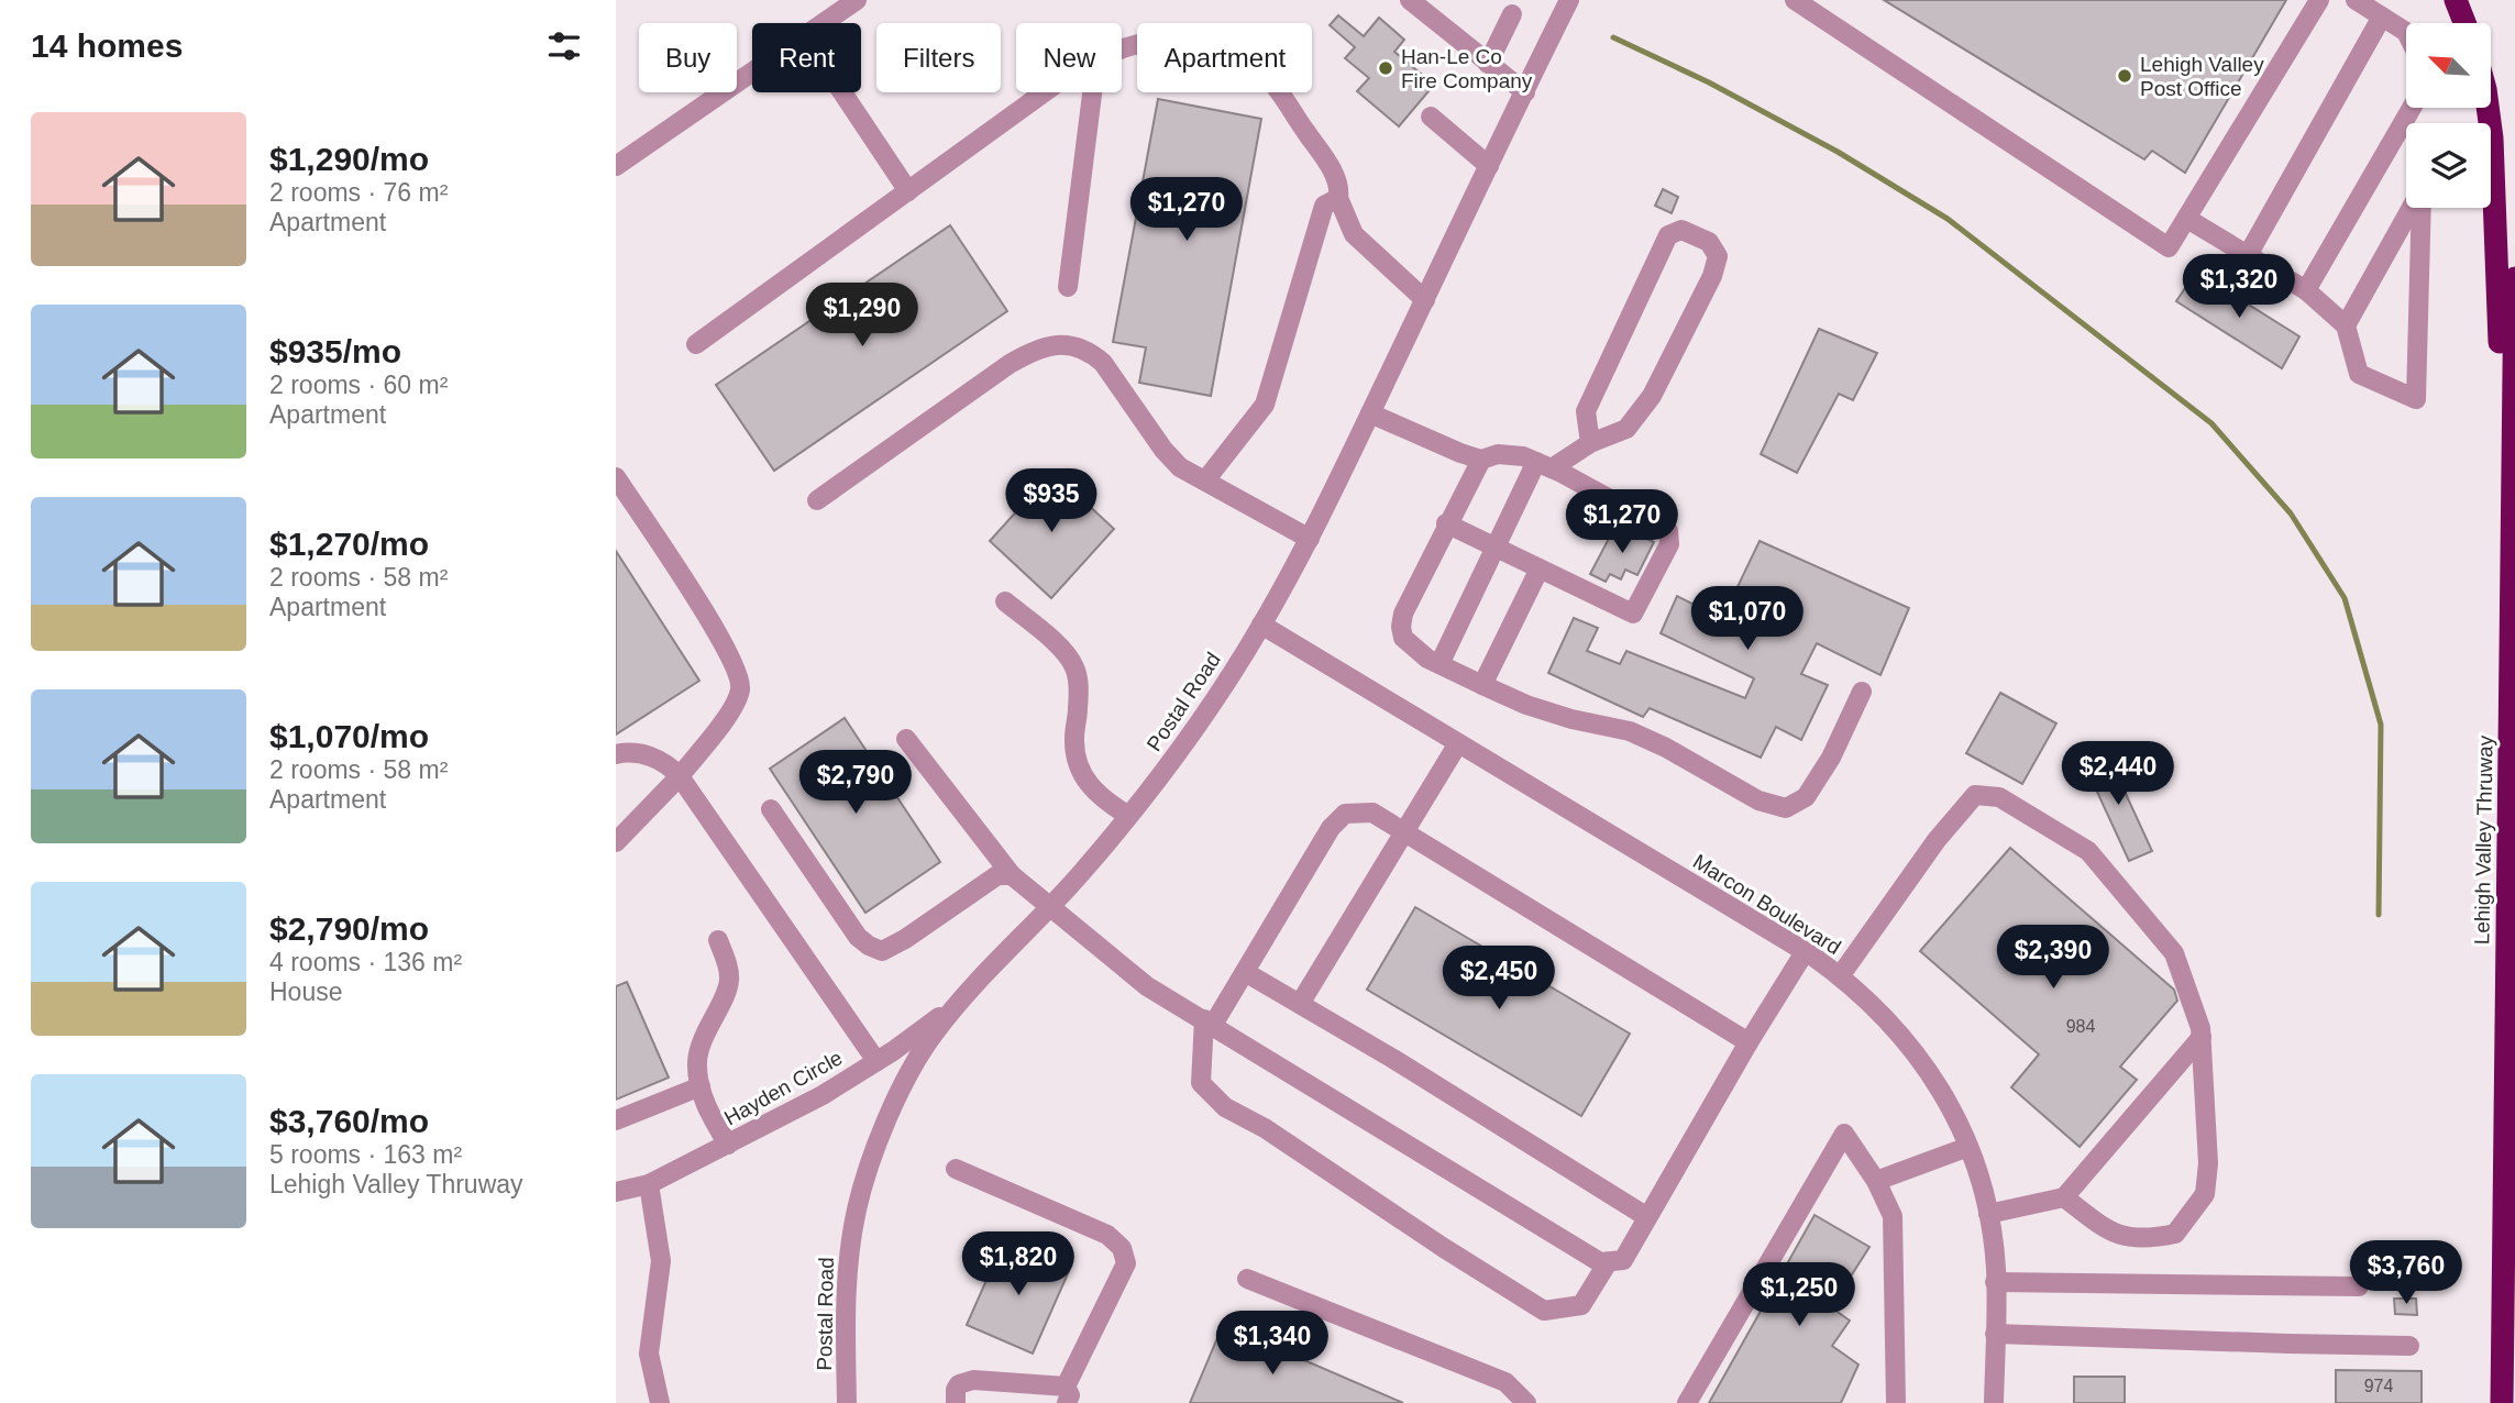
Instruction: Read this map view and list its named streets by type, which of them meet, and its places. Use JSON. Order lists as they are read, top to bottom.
{
  "streets": {
    "highway": ["Lehigh Valley Thruway"],
    "street": ["Postal Road", "Marcon Boulevard", "Hayden Circle"]
  },
  "crossings": [
    ["Postal Road", "Marcon Boulevard"],
    ["Postal Road", "Hayden Circle"]
  ],
  "places": ["Han-Le Co Fire Company", "Lehigh Valley Post Office"],
  "house_numbers": ["984", "974"],
  "north": "top left",
  "page": {
    "heading": "14 homes",
    "chip": [
      "Buy",
      "Rent",
      "Filters",
      "New",
      "Apartment"
    ],
    "list": [
      {
        "name": "$1,290/mo",
        "note": "2 rooms · 76 m² · Apartment"
      },
      {
        "name": "$935/mo",
        "note": "2 rooms · 60 m² · Apartment"
      },
      {
        "name": "$1,270/mo",
        "note": "2 rooms · 58 m² · Apartment"
      },
      {
        "name": "$1,070/mo",
        "note": "2 rooms · 58 m² · Apartment"
      },
      {
        "name": "$2,790/mo",
        "note": "4 rooms · 136 m² · House"
      },
      {
        "name": "$3,760/mo",
        "note": "5 rooms · 163 m² · Lehigh Valley Thruway"
      }
    ],
    "price": [
      "$1,270",
      "$1,320",
      "$1,290",
      "$935",
      "$1,270",
      "$1,070",
      "$2,440",
      "$2,790",
      "$2,390",
      "$2,450",
      "$1,820",
      "$3,760",
      "$1,250",
      "$1,340"
    ]
  }
}
